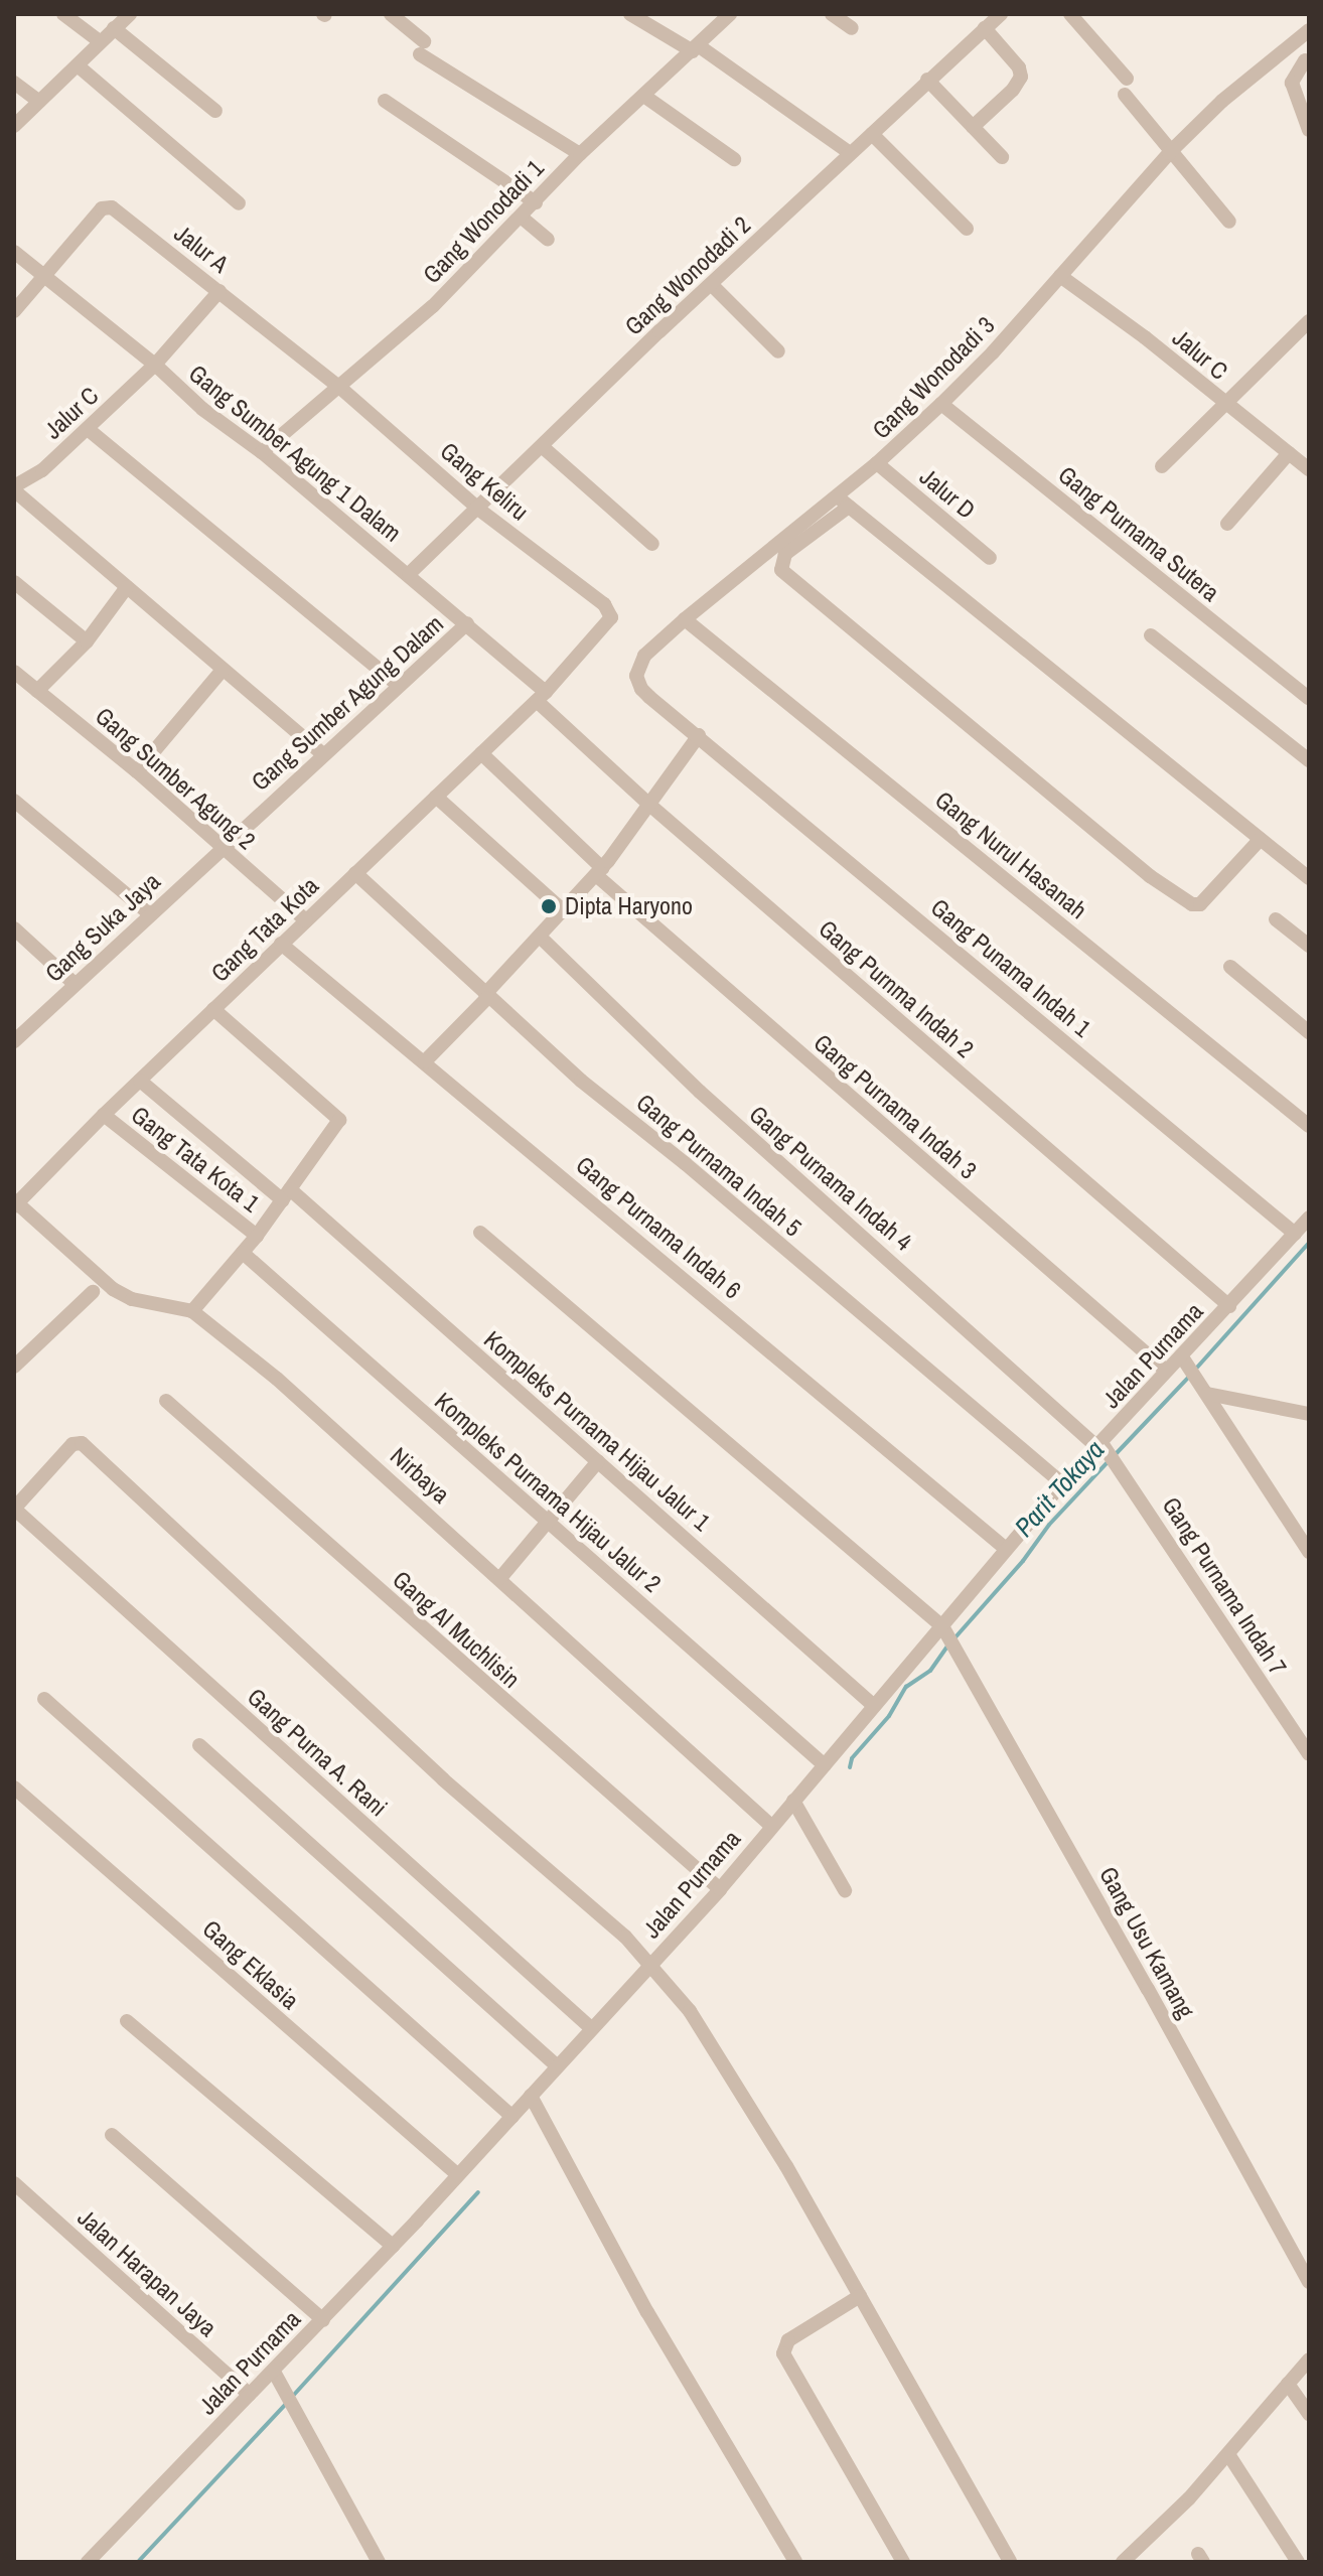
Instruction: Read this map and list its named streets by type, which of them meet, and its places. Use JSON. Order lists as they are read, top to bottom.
{
  "streets": {
    "street": [
      "Gang Wonodadi 1",
      "Jalur A",
      "Gang Wonodadi 2",
      "Jalur C",
      "Gang Wonodadi 3",
      "Gang Sumber Agung 1 Dalam",
      "Gang Keliru",
      "Jalur D",
      "Gang Purnama Sutera",
      "Gang Sumber Agung Dalam",
      "Gang Sumber Agung 2",
      "Gang Nurul Hasanah",
      "Gang Suka Jaya",
      "Gang Tata Kota",
      "Gang Punama Indah 1",
      "Gang Purnma Indah 2",
      "Gang Purnama Indah 3",
      "Gang Tata Kota 1",
      "Gang Purnama Indah 5",
      "Gang Purnama Indah 4",
      "Gang Purnama Indah 6",
      "Jalan Purnama",
      "Kompleks Purnama Hijau Jalur 1",
      "Nirbaya",
      "Kompleks Purnama Hijau Jalur 2",
      "Gang Purnama Indah 7",
      "Gang Al Muchlisin",
      "Gang Purna A. Rani",
      "Gang Usu Kamang",
      "Gang Eklasia",
      "Jalan Harapan Jaya"
    ]
  },
  "crossings": [
    ["Gang Wonodadi 1", "Jalur A"],
    ["Gang Wonodadi 1", "Gang Sumber Agung 1 Dalam"],
    ["Gang Wonodadi 1", "Gang Keliru"],
    ["Jalur A", "Jalur C"],
    ["Jalur A", "Gang Sumber Agung 1 Dalam"],
    ["Jalur A", "Gang Keliru"],
    ["Gang Wonodadi 2", "Gang Sumber Agung 1 Dalam"],
    ["Gang Wonodadi 2", "Gang Keliru"],
    ["Jalur C", "Gang Wonodadi 3"],
    ["Jalur C", "Gang Sumber Agung 1 Dalam"],
    ["Gang Wonodadi 3", "Jalur D"],
    ["Gang Wonodadi 3", "Gang Purnama Sutera"],
    ["Gang Wonodadi 3", "Gang Nurul Hasanah"],
    ["Gang Wonodadi 3", "Gang Punama Indah 1"],
    ["Gang Sumber Agung 1 Dalam", "Gang Sumber Agung Dalam"],
    ["Gang Sumber Agung 1 Dalam", "Gang Tata Kota"],
    ["Gang Sumber Agung 1 Dalam", "Gang Purnma Indah 2"],
    ["Gang Keliru", "Gang Tata Kota"],
    ["Gang Sumber Agung Dalam", "Gang Sumber Agung 2"],
    ["Gang Sumber Agung Dalam", "Gang Suka Jaya"],
    ["Gang Sumber Agung 2", "Gang Suka Jaya"],
    ["Gang Sumber Agung 2", "Gang Tata Kota"],
    ["Gang Tata Kota", "Gang Purnma Indah 2"],
    ["Gang Tata Kota", "Gang Purnama Indah 3"],
    ["Gang Tata Kota", "Gang Tata Kota 1"],
    ["Gang Tata Kota", "Gang Purnama Indah 5"],
    ["Gang Tata Kota", "Gang Purnama Indah 6"],
    ["Gang Tata Kota", "Kompleks Purnama Hijau Jalur 1"],
    ["Gang Tata Kota", "Nirbaya"],
    ["Gang Punama Indah 1", "Jalan Purnama"],
    ["Gang Purnma Indah 2", "Jalan Purnama"],
    ["Gang Purnama Indah 3", "Jalan Purnama"],
    ["Gang Tata Kota 1", "Nirbaya"],
    ["Gang Tata Kota 1", "Kompleks Purnama Hijau Jalur 2"],
    ["Gang Purnama Indah 5", "Jalan Purnama"],
    ["Gang Purnama Indah 4", "Jalan Purnama"],
    ["Gang Purnama Indah 4", "Gang Purnama Indah 7"],
    ["Gang Purnama Indah 6", "Jalan Purnama"],
    ["Jalan Purnama", "Kompleks Purnama Hijau Jalur 1"],
    ["Jalan Purnama", "Nirbaya"],
    ["Jalan Purnama", "Kompleks Purnama Hijau Jalur 2"],
    ["Jalan Purnama", "Gang Purnama Indah 7"],
    ["Jalan Purnama", "Gang Al Muchlisin"],
    ["Jalan Purnama", "Gang Purna A. Rani"],
    ["Jalan Purnama", "Gang Usu Kamang"],
    ["Jalan Purnama", "Gang Eklasia"],
    ["Jalan Purnama", "Jalan Harapan Jaya"]
  ],
  "water": ["Parit Tokaya"],
  "places": ["Dipta Haryono"]
}
